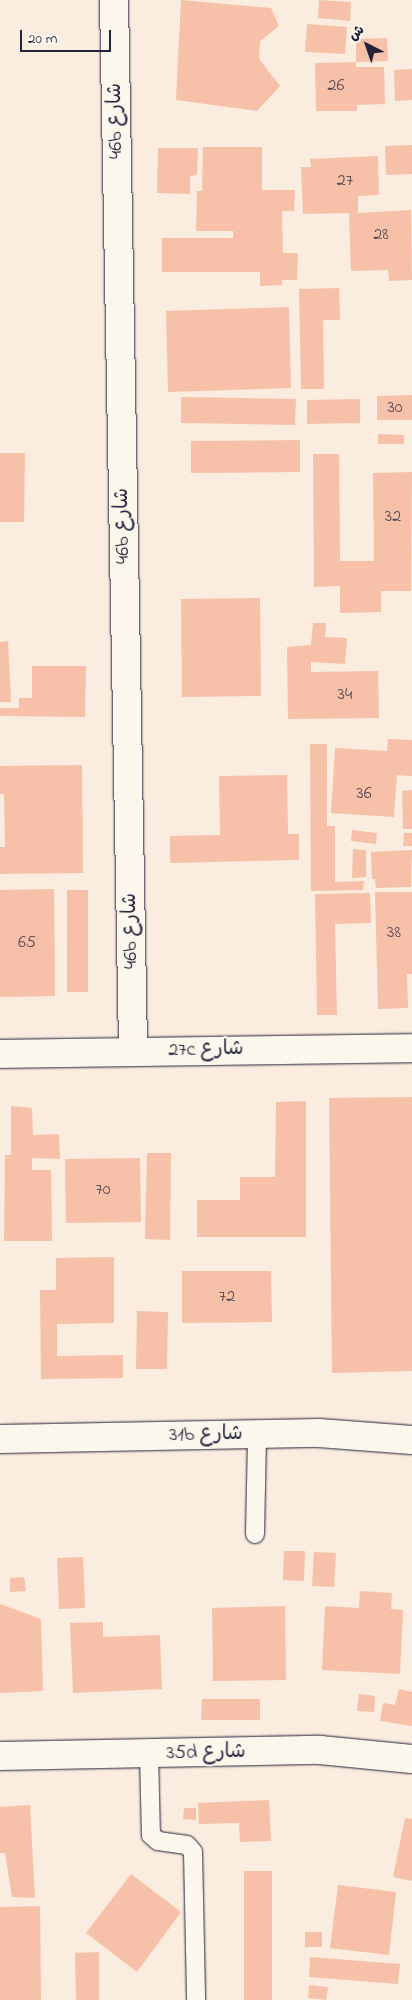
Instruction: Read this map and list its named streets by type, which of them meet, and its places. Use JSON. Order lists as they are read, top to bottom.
{
  "streets": {
    "street": [
      "46b شارع",
      "27c شارع",
      "31b شارع",
      "35d شارع"
    ]
  },
  "crossings": [
    ["46b شارع", "27c شارع"]
  ],
  "house_numbers": [
    "26",
    "27",
    "28",
    "30",
    "32",
    "34",
    "36",
    "38",
    "65",
    "70",
    "72"
  ],
  "scale_bar": "20 m",
  "north": "top left"
}
